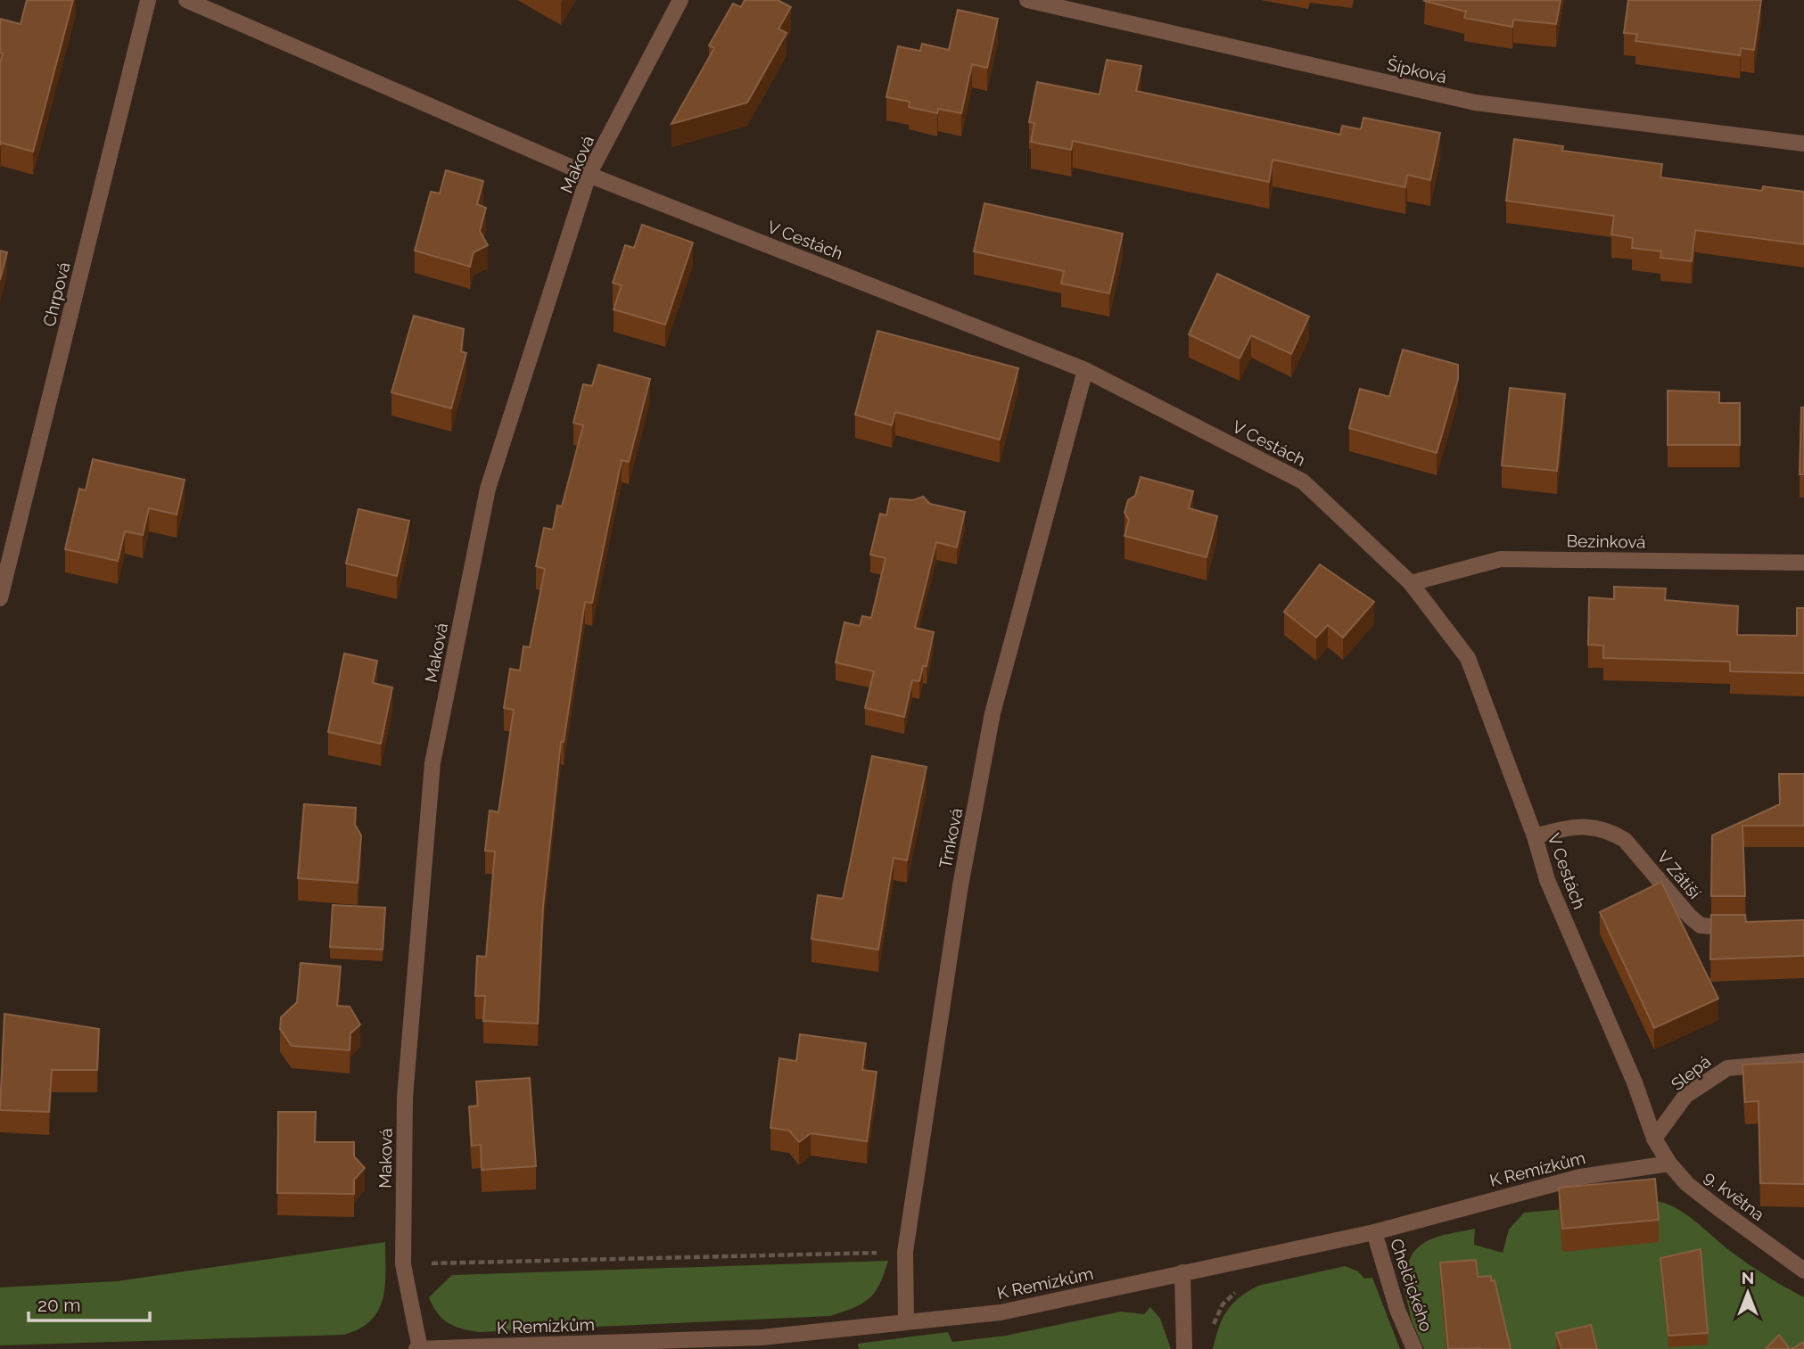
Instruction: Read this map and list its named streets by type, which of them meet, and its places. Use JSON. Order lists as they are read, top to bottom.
{
  "streets": {
    "street": [
      "Šípková",
      "Maková",
      "V Cestách",
      "Chrpová",
      "Bezinková",
      "Trnková",
      "V Zátiší",
      "Slepá",
      "K Remízkům",
      "9. května",
      "Chelčického"
    ]
  },
  "crossings": [
    ["Maková", "V Cestách"],
    ["Maková", "K Remízkům"],
    ["V Cestách", "Bezinková"],
    ["V Cestách", "Trnková"],
    ["V Cestách", "V Zátiší"],
    ["V Cestách", "Slepá"],
    ["V Cestách", "9. května"],
    ["Trnková", "K Remízkům"],
    ["Slepá", "9. května"],
    ["K Remízkům", "9. května"],
    ["K Remízkům", "Chelčického"]
  ],
  "scale_bar": "20 m",
  "north": "top"
}
